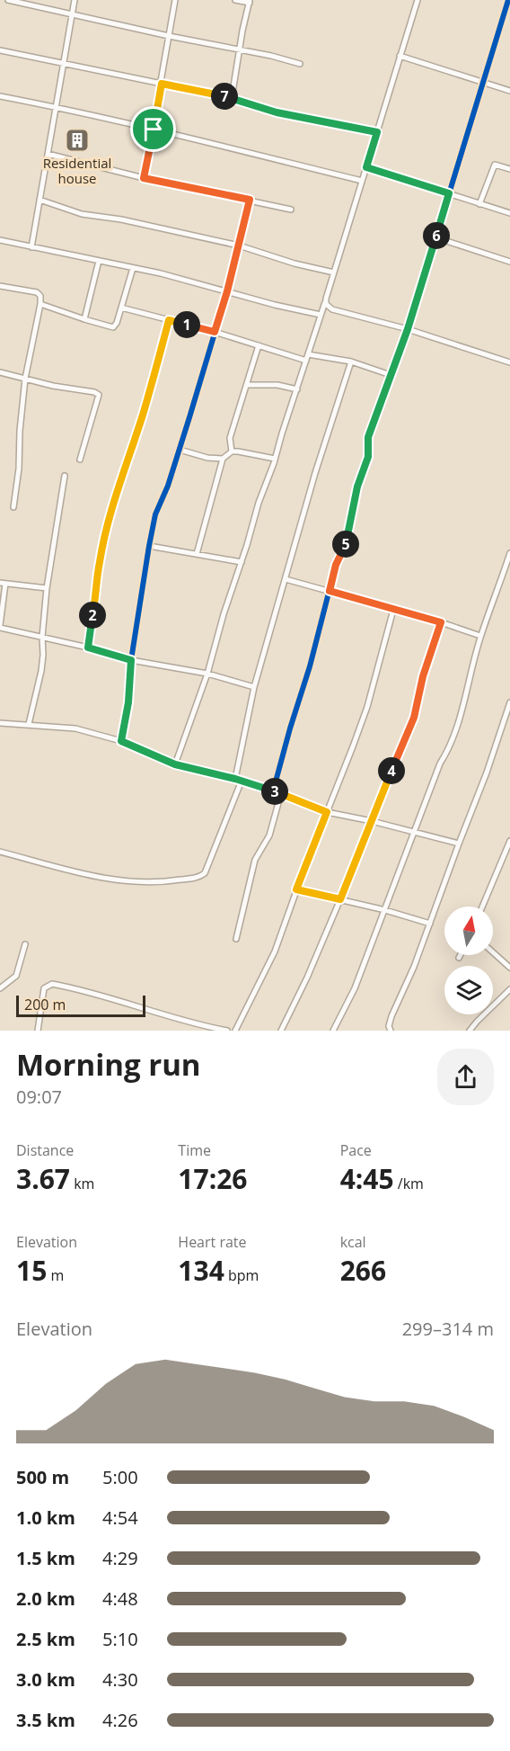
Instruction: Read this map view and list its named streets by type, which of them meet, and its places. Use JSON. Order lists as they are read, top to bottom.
{
  "places": {
    "building": ["Residential house"]
  },
  "scale_bar": "200 m",
  "north": "top",
  "page": {
    "pins": [
      "7",
      "6",
      "1",
      "5",
      "2",
      "4",
      "3"
    ],
    "scale": "200 m",
    "heading": ["Morning run", "09:07"],
    "stats": [
      ["Distance", "3.67 km"],
      ["Time", "17:26"],
      ["Pace", "4:45 /km"],
      ["Elevation", "15 m"],
      ["Heart rate", "134 bpm"],
      ["kcal", "266"]
    ],
    "chart": ["Elevation", "299–314 m"],
    "list": [
      {
        "name": "500 m",
        "note": "5:00"
      },
      {
        "name": "1.0 km",
        "note": "4:54"
      },
      {
        "name": "1.5 km",
        "note": "4:29"
      },
      {
        "name": "2.0 km",
        "note": "4:48"
      },
      {
        "name": "2.5 km",
        "note": "5:10"
      },
      {
        "name": "3.0 km",
        "note": "4:30"
      },
      {
        "name": "3.5 km",
        "note": "4:26"
      }
    ]
  }
}
